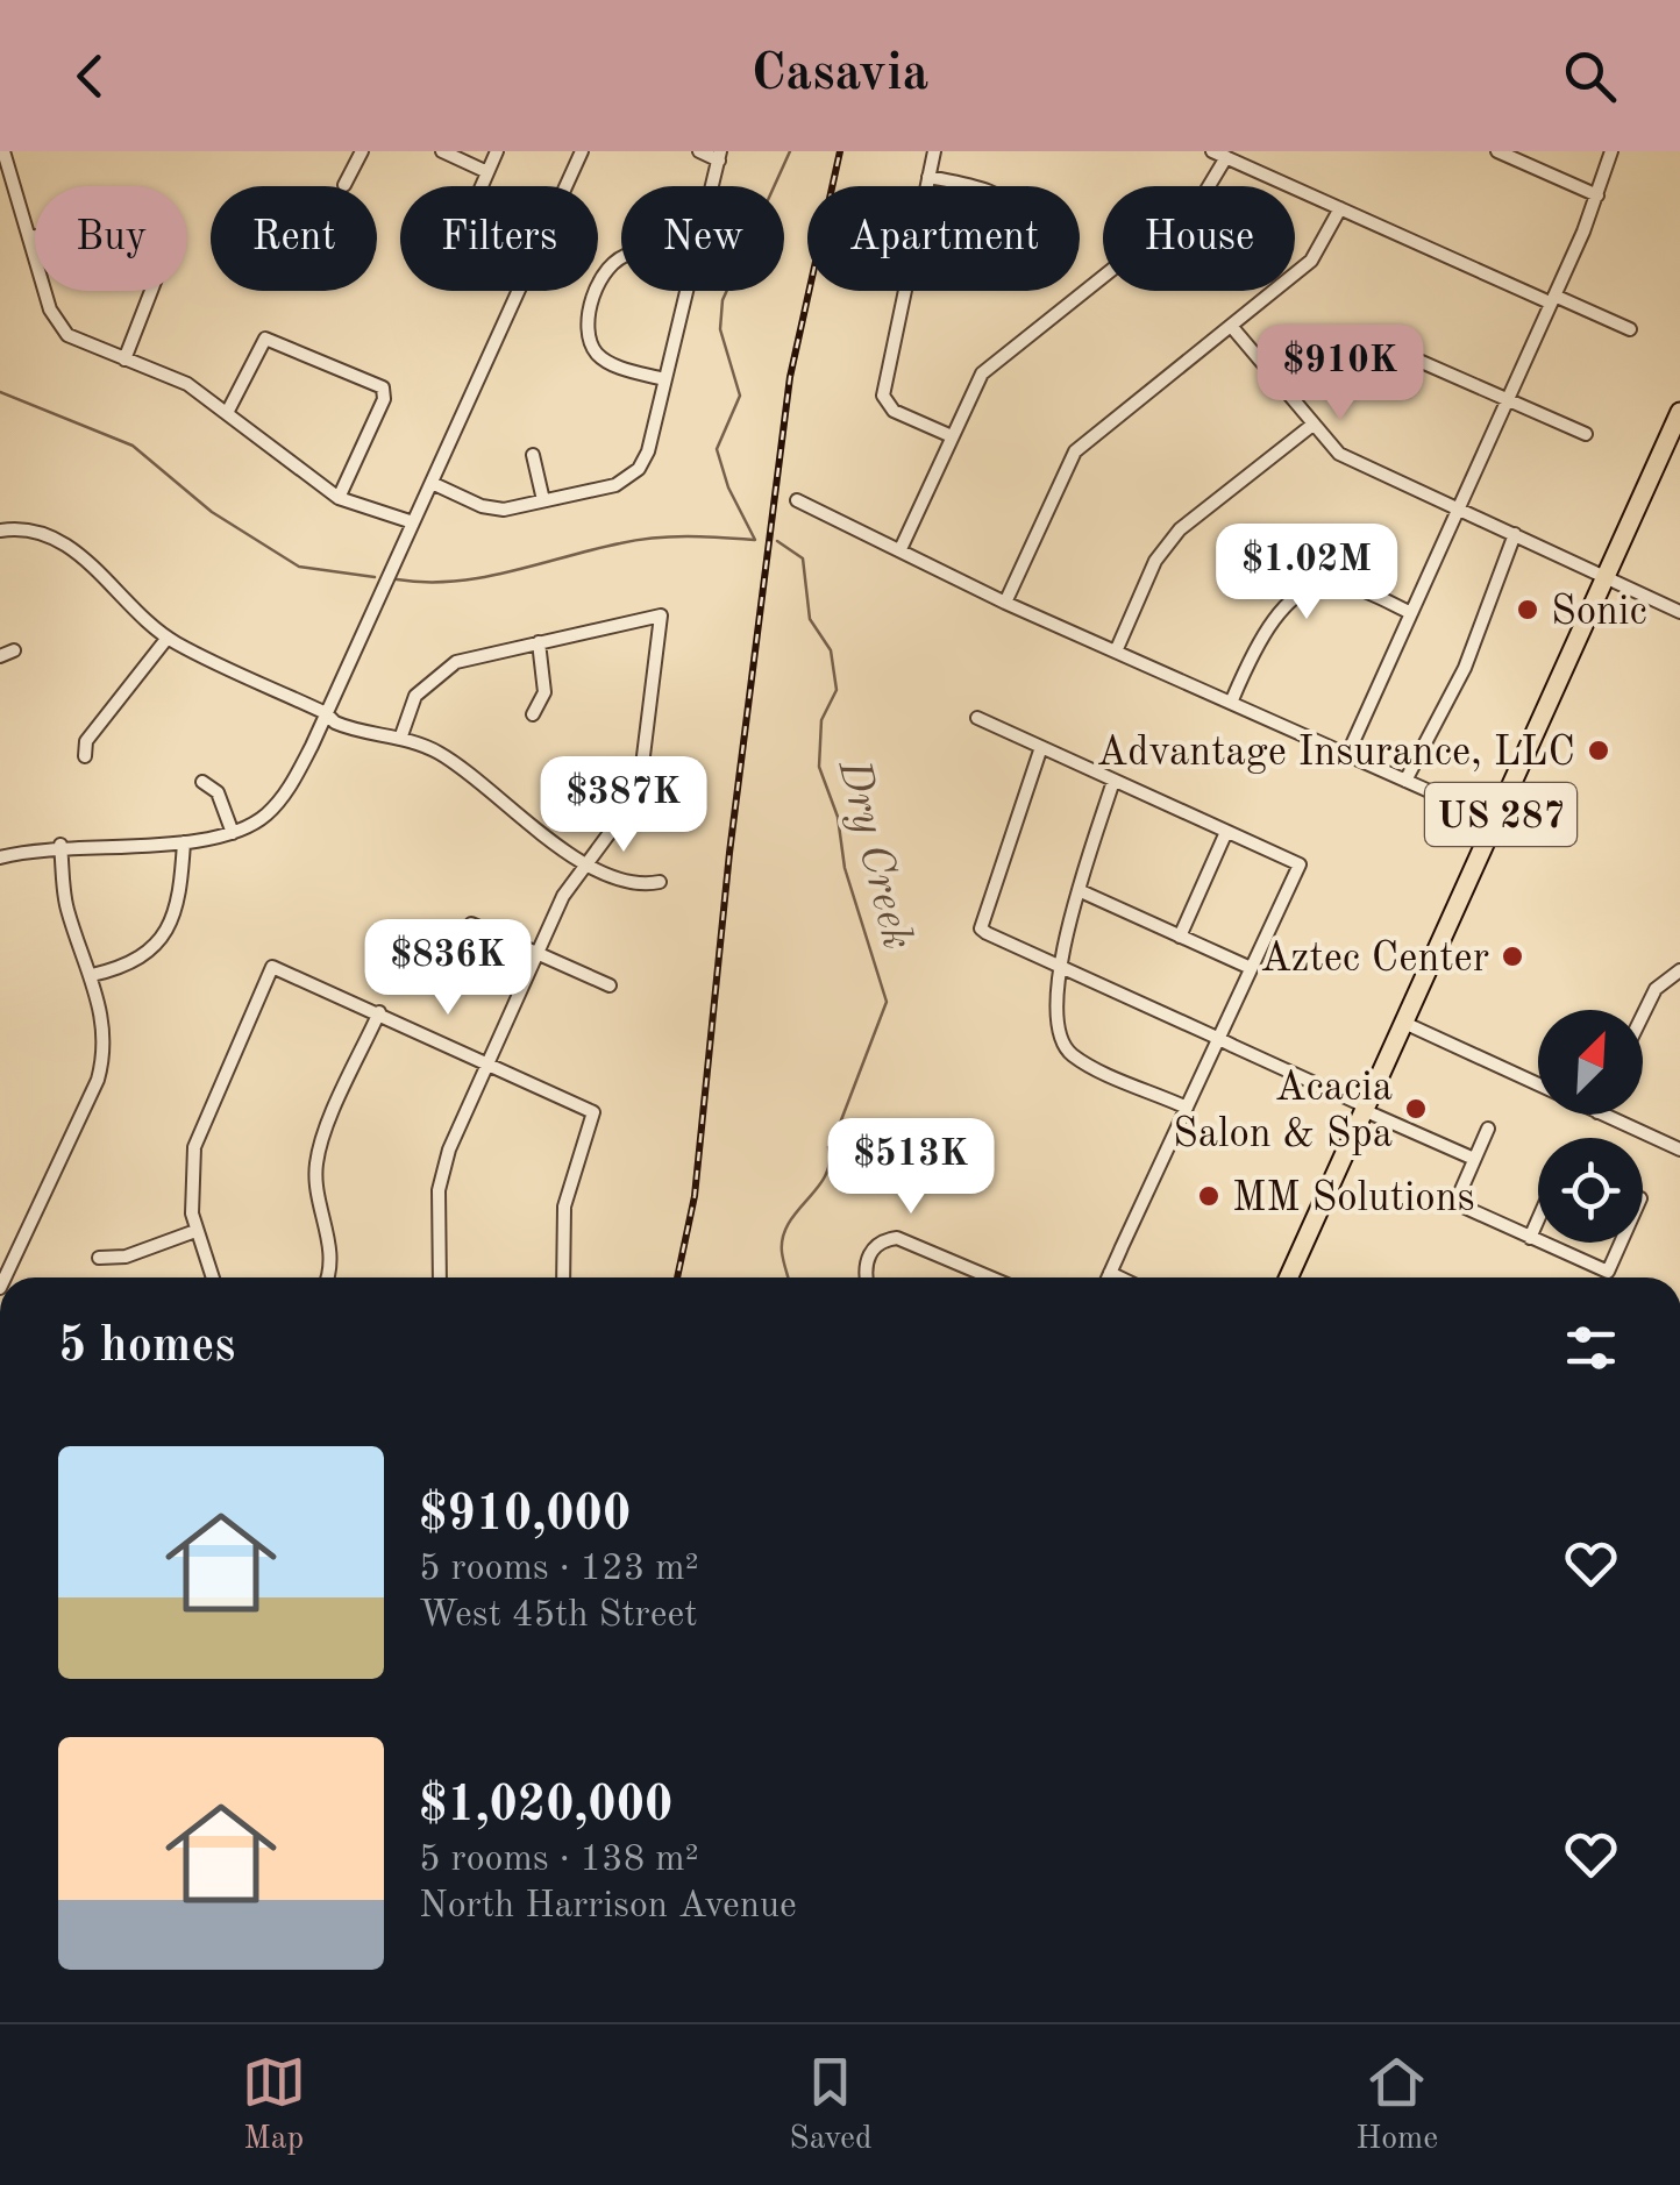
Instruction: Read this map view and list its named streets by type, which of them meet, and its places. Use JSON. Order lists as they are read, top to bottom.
{
  "streets": {
    "highway": ["US 287"]
  },
  "water": ["Dry Creek"],
  "places": [
    "Sonic",
    "Advantage Insurance, LLC",
    "Aztec Center",
    "Acacia Salon & Spa",
    "MM Solutions"
  ],
  "north": "top right",
  "page": {
    "header": "Casavia",
    "chip": [
      "Buy",
      "Rent",
      "Filters",
      "New",
      "Apartment",
      "House"
    ],
    "price": [
      "$910K",
      "$1.02M",
      "$387K",
      "$836K",
      "$513K"
    ],
    "heading": "5 homes",
    "list": [
      {
        "name": "$910,000",
        "note": "5 rooms · 123 m² · West 45th Street"
      },
      {
        "name": "$1,020,000",
        "note": "5 rooms · 138 m² · North Harrison Avenue"
      }
    ],
    "tabs": ["Map", "Saved", "Home"]
  }
}
